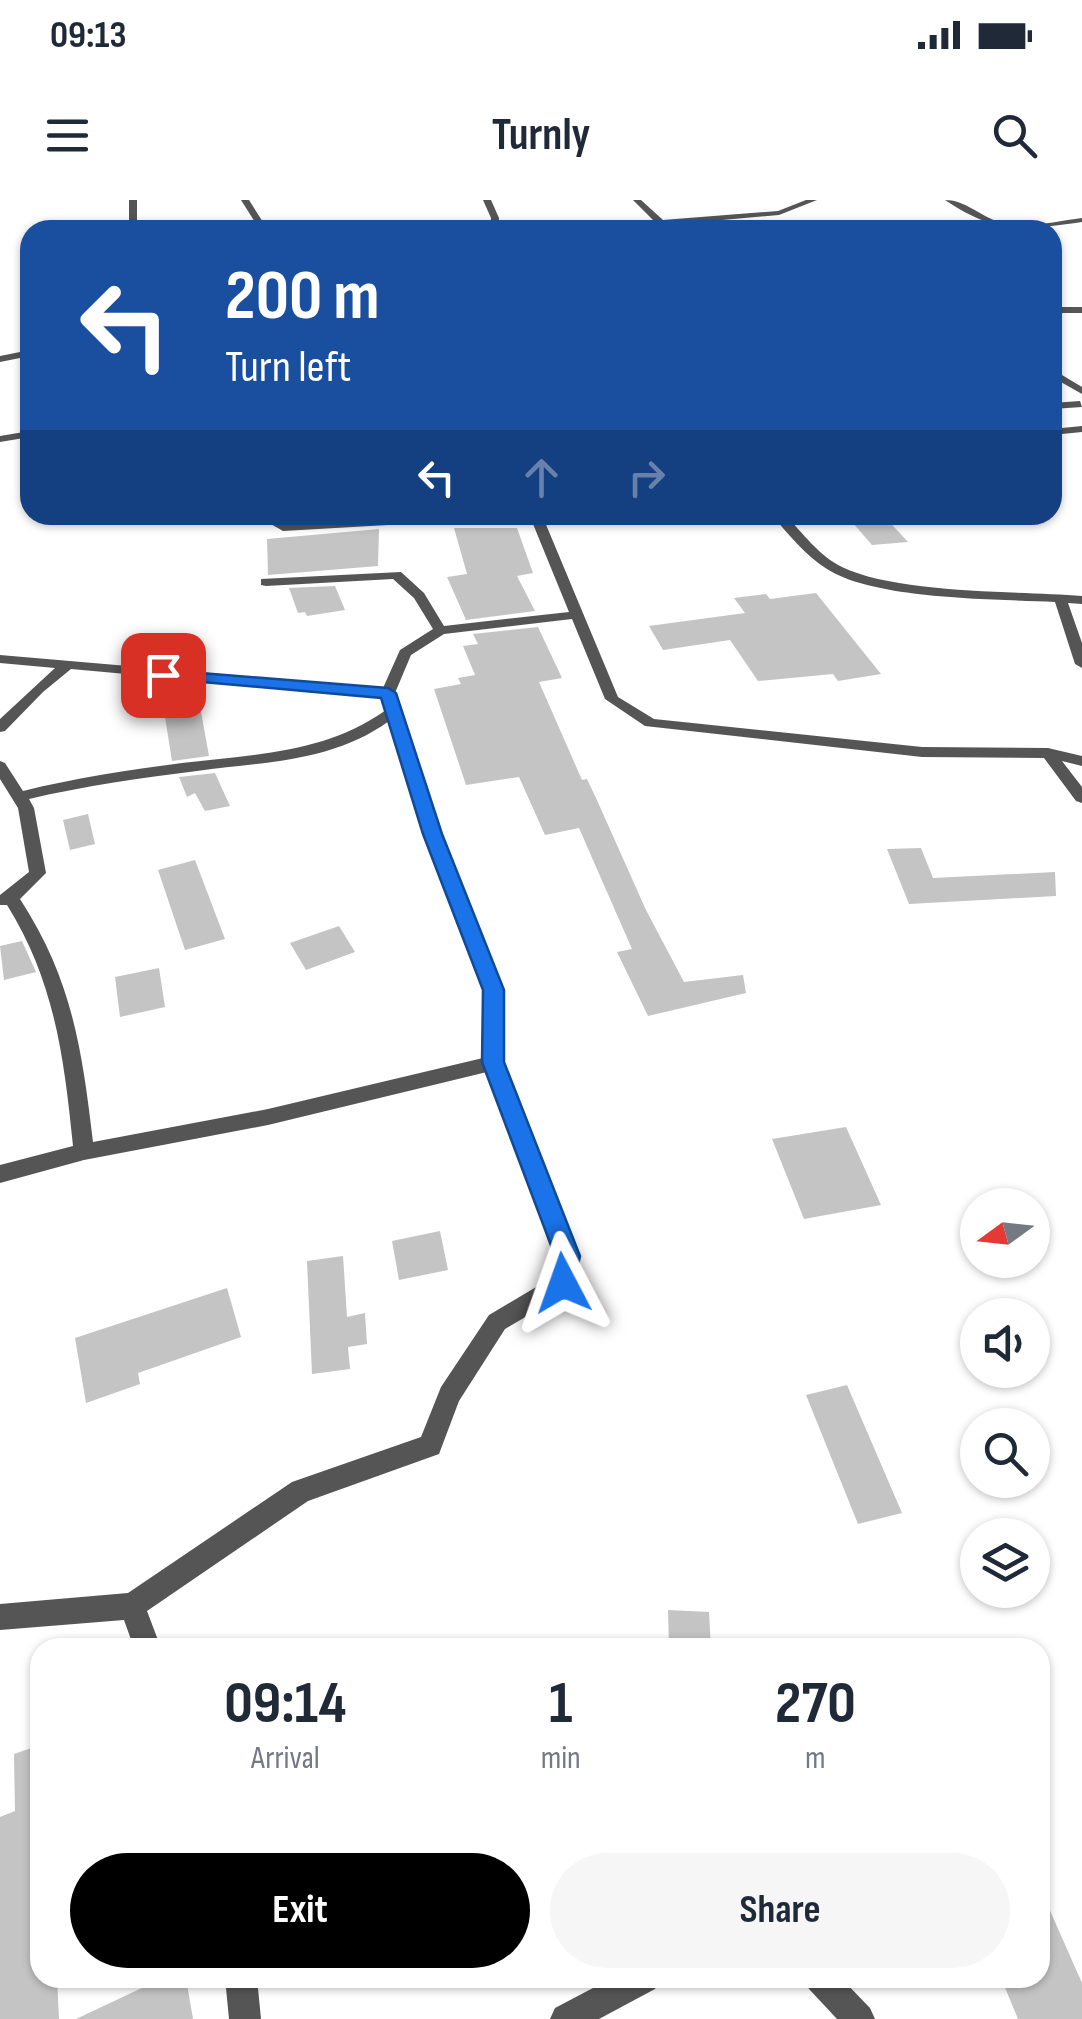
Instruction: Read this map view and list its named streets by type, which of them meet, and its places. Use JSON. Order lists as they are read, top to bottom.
{
  "north": "left",
  "page": {
    "status": "09:13",
    "header": "Turnly",
    "turn": ["200 m", "Turn left"],
    "eta": [
      "09:14",
      "Arrival",
      "1",
      "min",
      "270",
      "m"
    ],
    "buttons": ["Exit", "Share"]
  }
}
